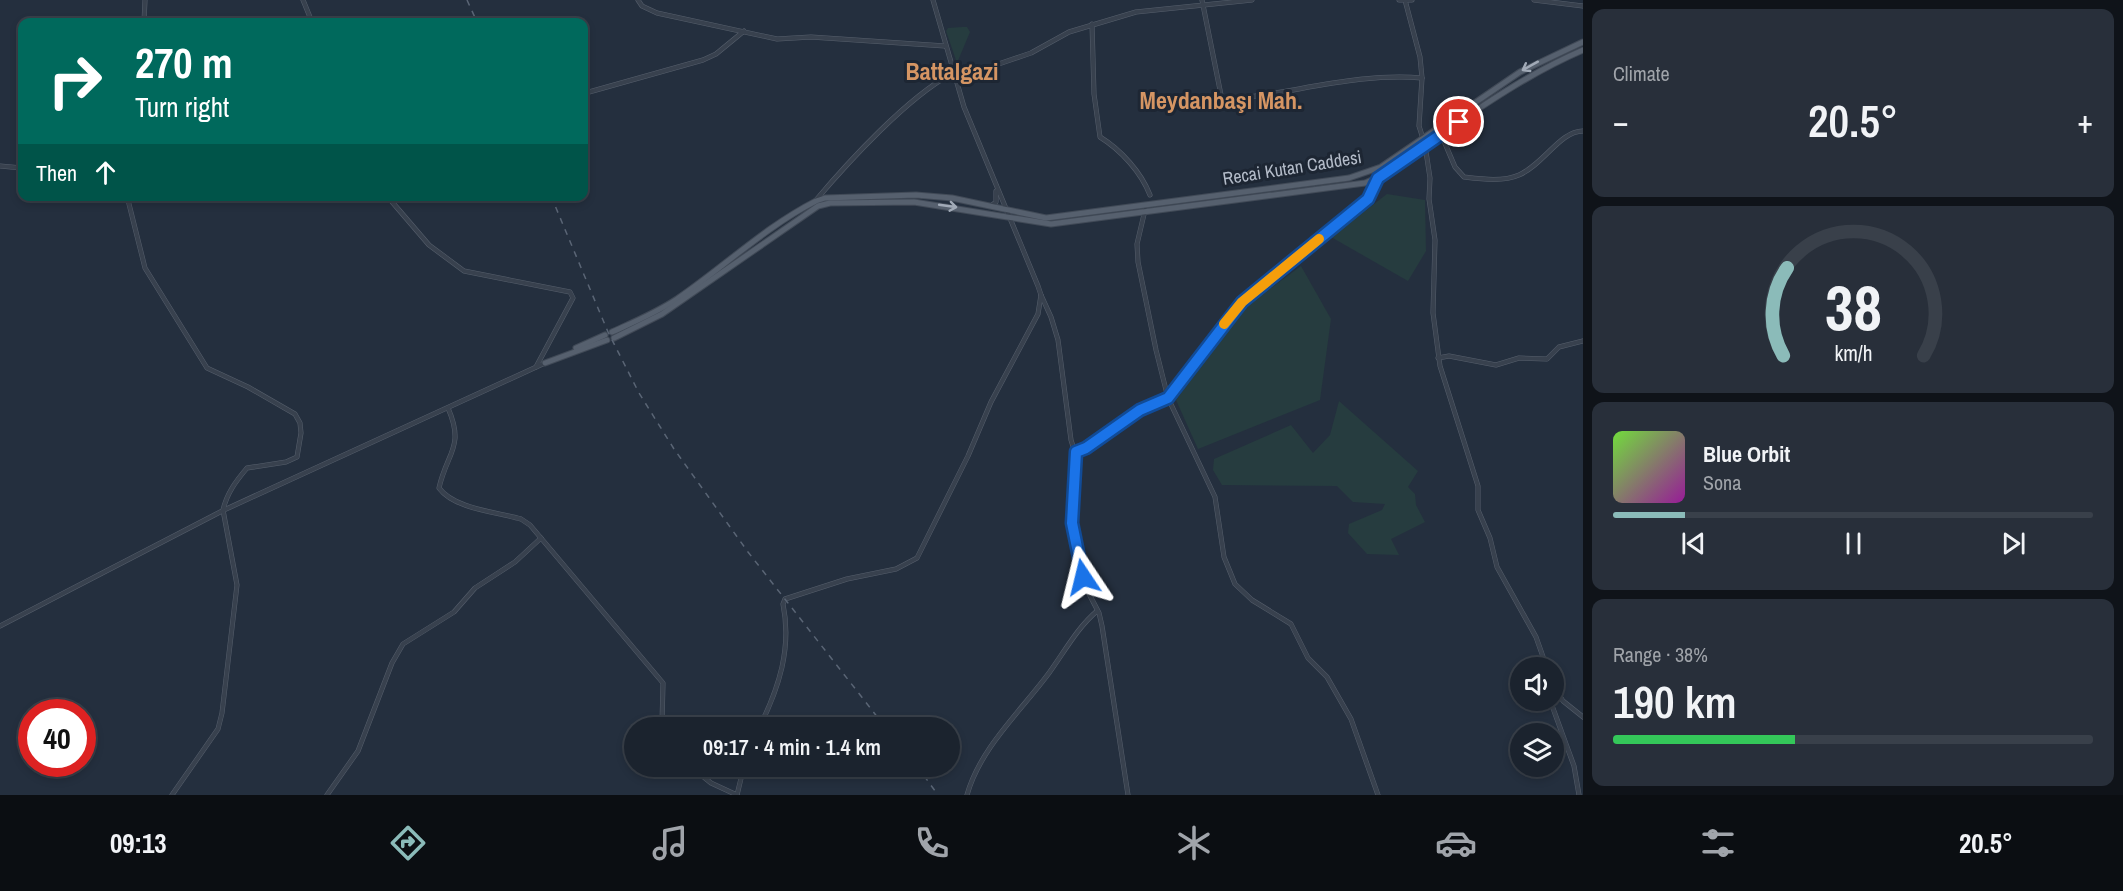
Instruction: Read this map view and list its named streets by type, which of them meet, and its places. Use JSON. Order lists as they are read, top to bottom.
{
  "streets": {
    "main road": ["Recai Kutan Caddesi"]
  },
  "districts": ["Battalgazi", "Meydanbaşı Mah."],
  "page": {
    "tile": [
      "Climate",
      ["Range · 38%", "190 km"]
    ],
    "turn": ["270 m", "Turn right"],
    "heat": ["−", "20.5°", "+"],
    "then": "Then",
    "song": ["Blue Orbit", "Sona"],
    "limit": "40",
    "trip": "09:17 · 4 min · 1.4 km",
    "tabs": ["09:13", "20.5°"],
    "gauge": ["38", "km/h"]
  }
}
